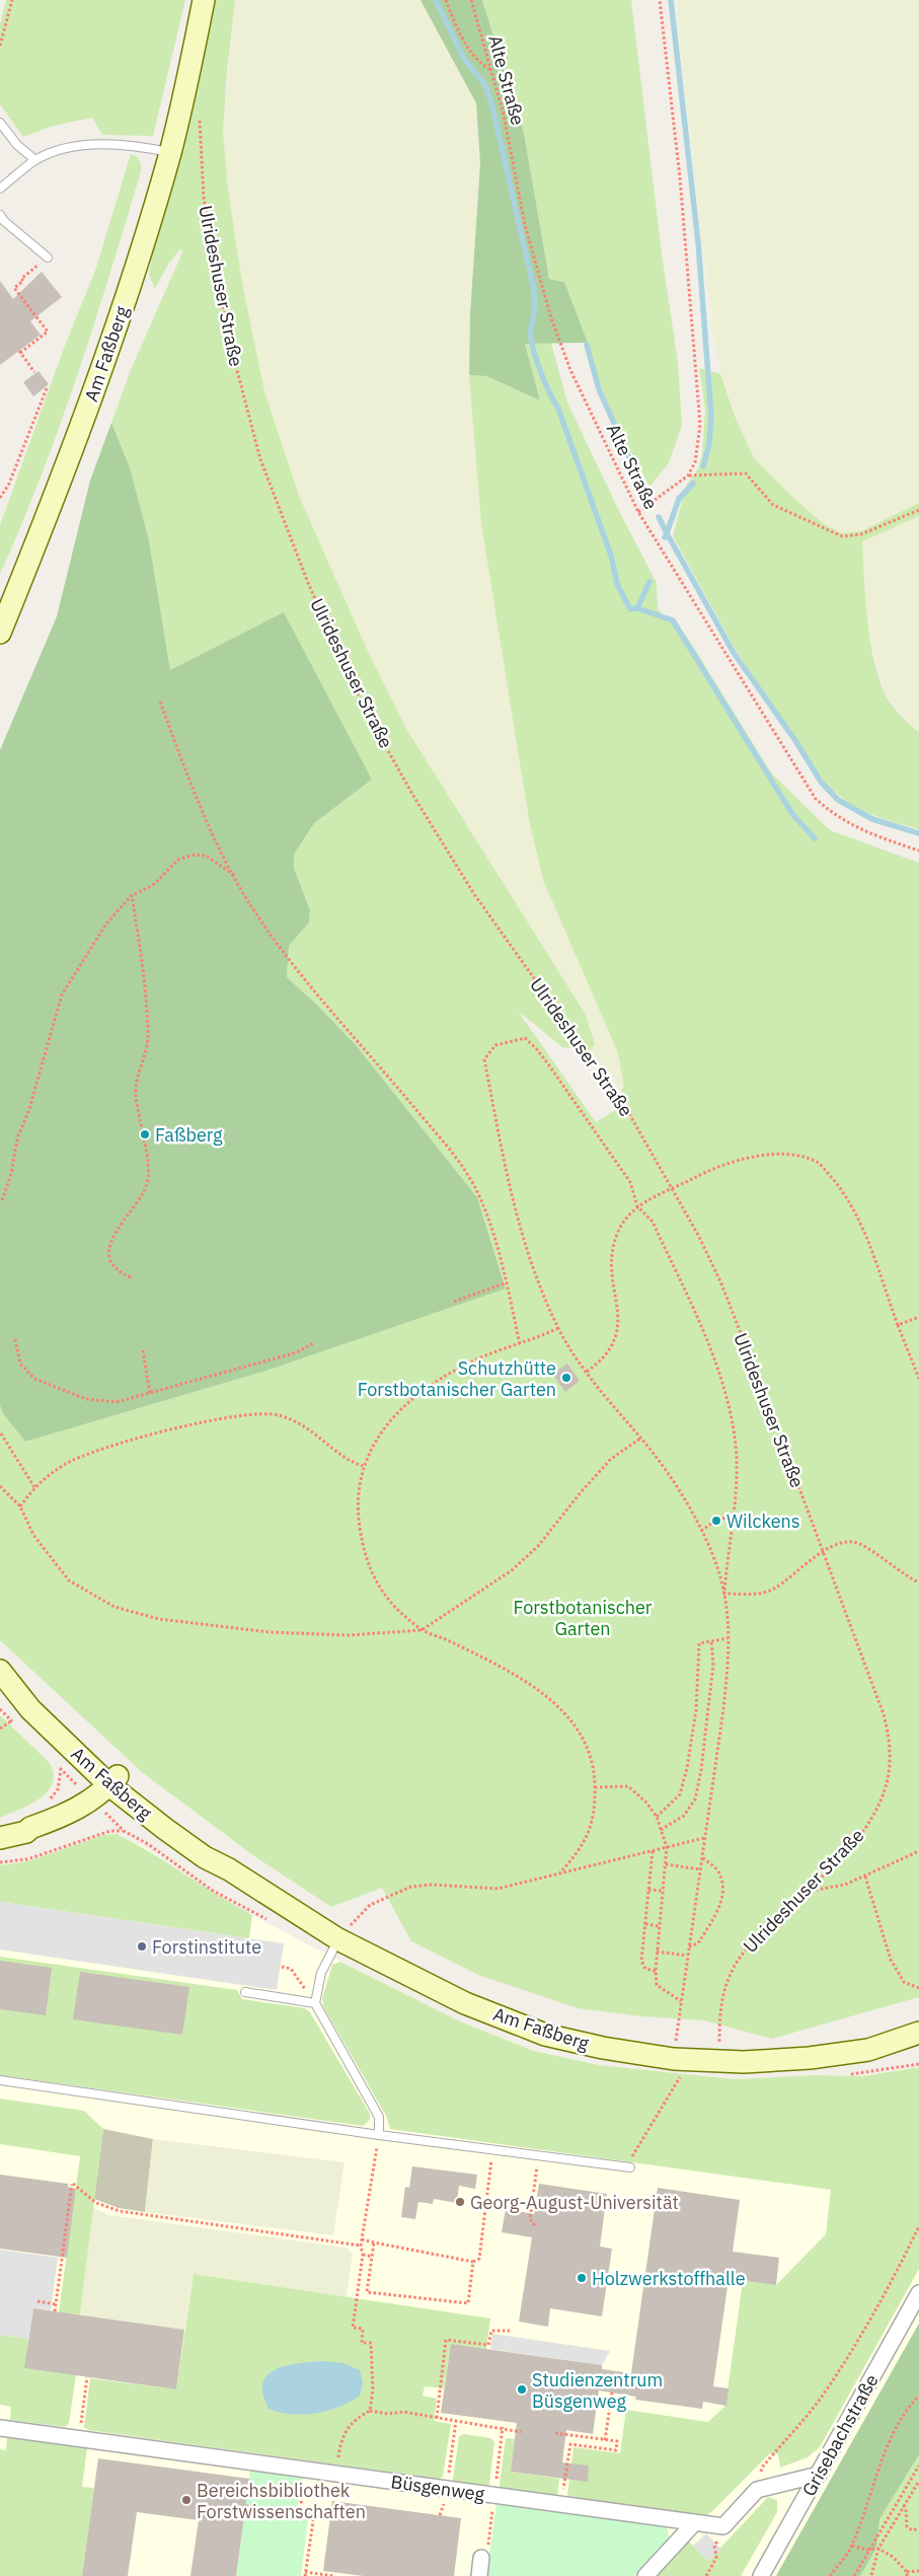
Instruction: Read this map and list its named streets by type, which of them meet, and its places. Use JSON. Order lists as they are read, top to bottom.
{
  "streets": {
    "street": ["Am Faßberg", "Grisebachstraße", "Büsgenweg"],
    "path": ["Alte Straße", "Ulrideshuser Straße"]
  },
  "crossings": [
    ["Ulrideshuser Straße", "Am Faßberg"]
  ],
  "parks": ["Forstbotanischer Garten"],
  "places": [
    "Faßberg",
    "Schutzhütte Forstbotanischer Garten",
    "Wilckens",
    "Forstinstitute",
    "Georg-August-Universität",
    "Holzwerkstoffhalle",
    "Studienzentrum Büsgenweg",
    "Bereichsbibliothek Forstwissenschaften"
  ]
}
